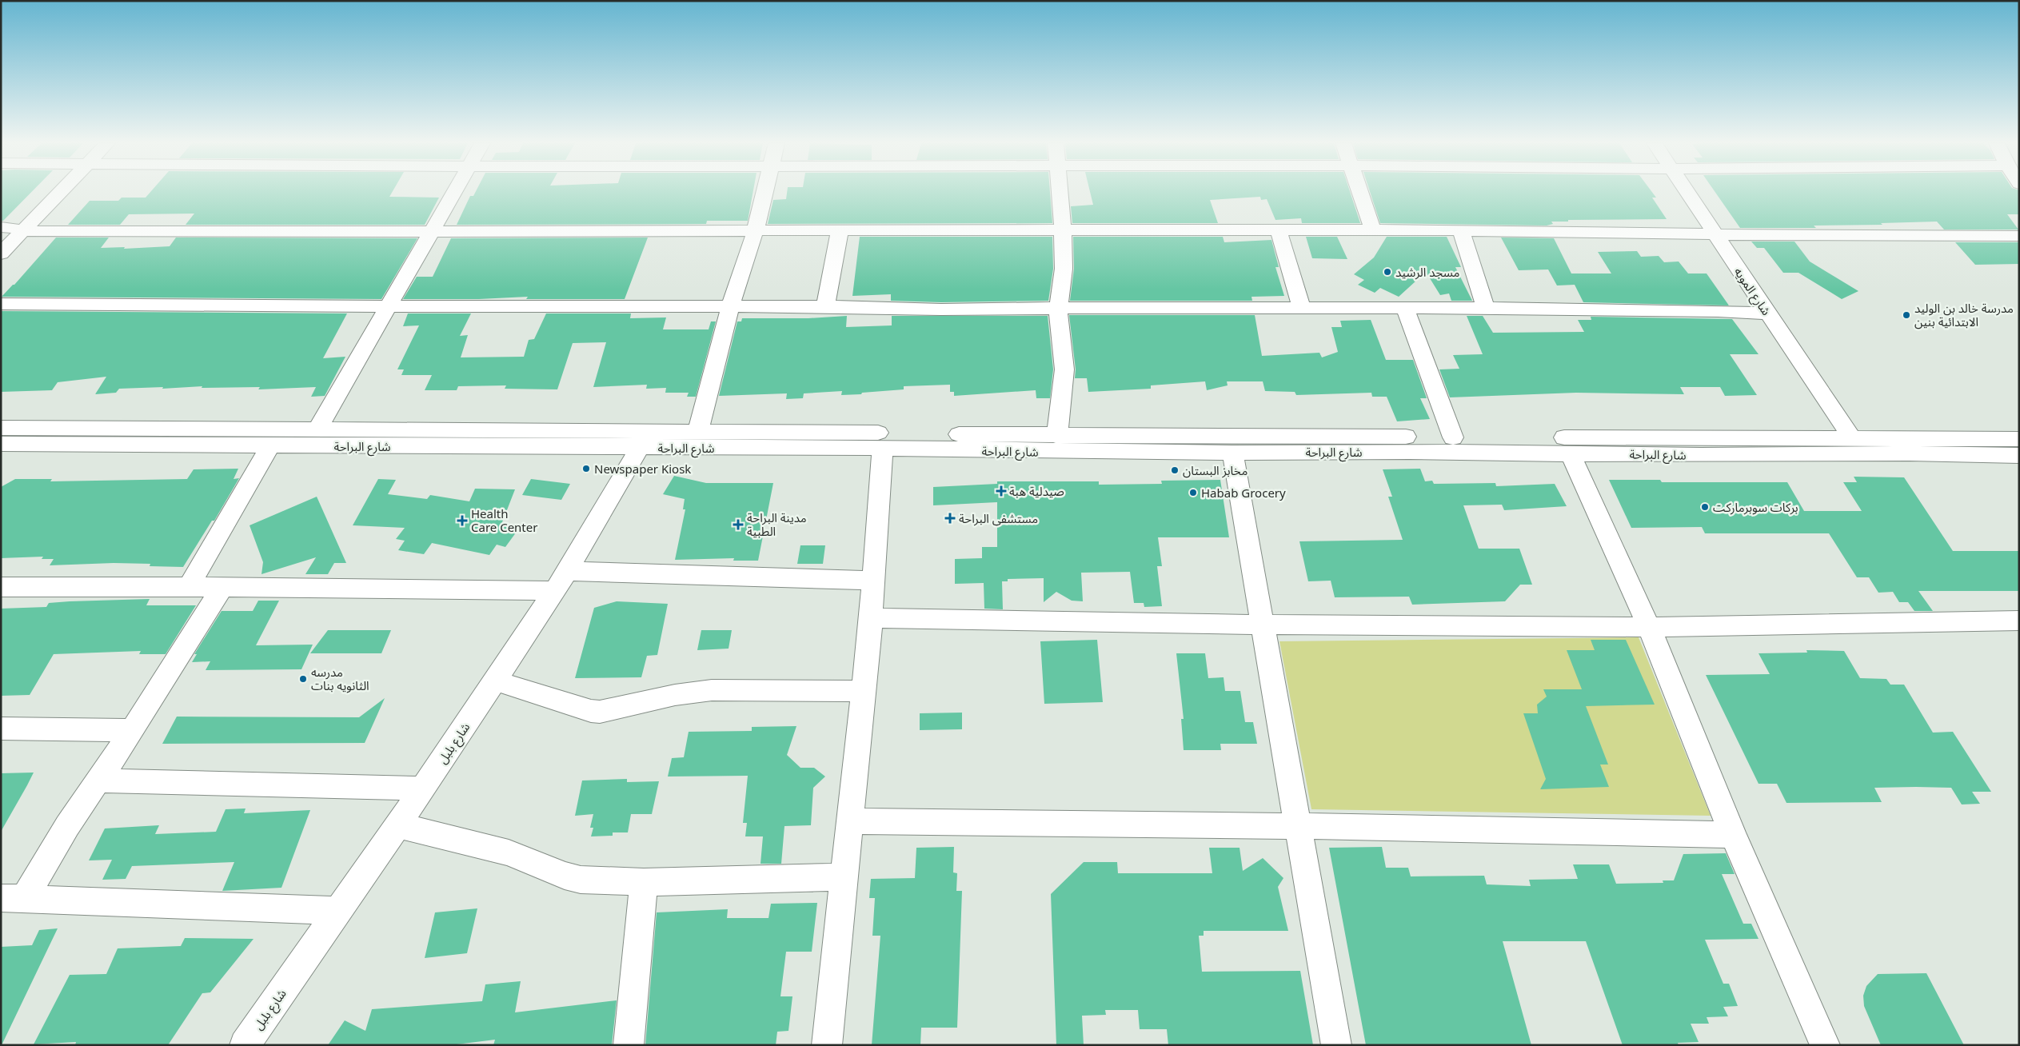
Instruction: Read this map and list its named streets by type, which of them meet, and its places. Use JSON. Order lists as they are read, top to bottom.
{
  "streets": {
    "street": ["شارع المويه", "شارع البراحة", "شارع بلبل"]
  },
  "crossings": [
    ["شارع المويه", "شارع البراحة"],
    ["شارع البراحة", "شارع بلبل"]
  ],
  "places": {
    "other": [
      "مسجد الرشيد",
      "مدرسة خالد بن الوليد الابتدائية بنين",
      "Newspaper Kiosk",
      "مخابز البستان",
      "Habab Grocery",
      "بركات سوبرماركت",
      "مدرسه الثانويه بنات"
    ],
    "health": [
      "صيدلية هبة",
      "مستشفى البراحة",
      "Health Care Center",
      "مدينة البراحة الطبية"
    ]
  }
}
